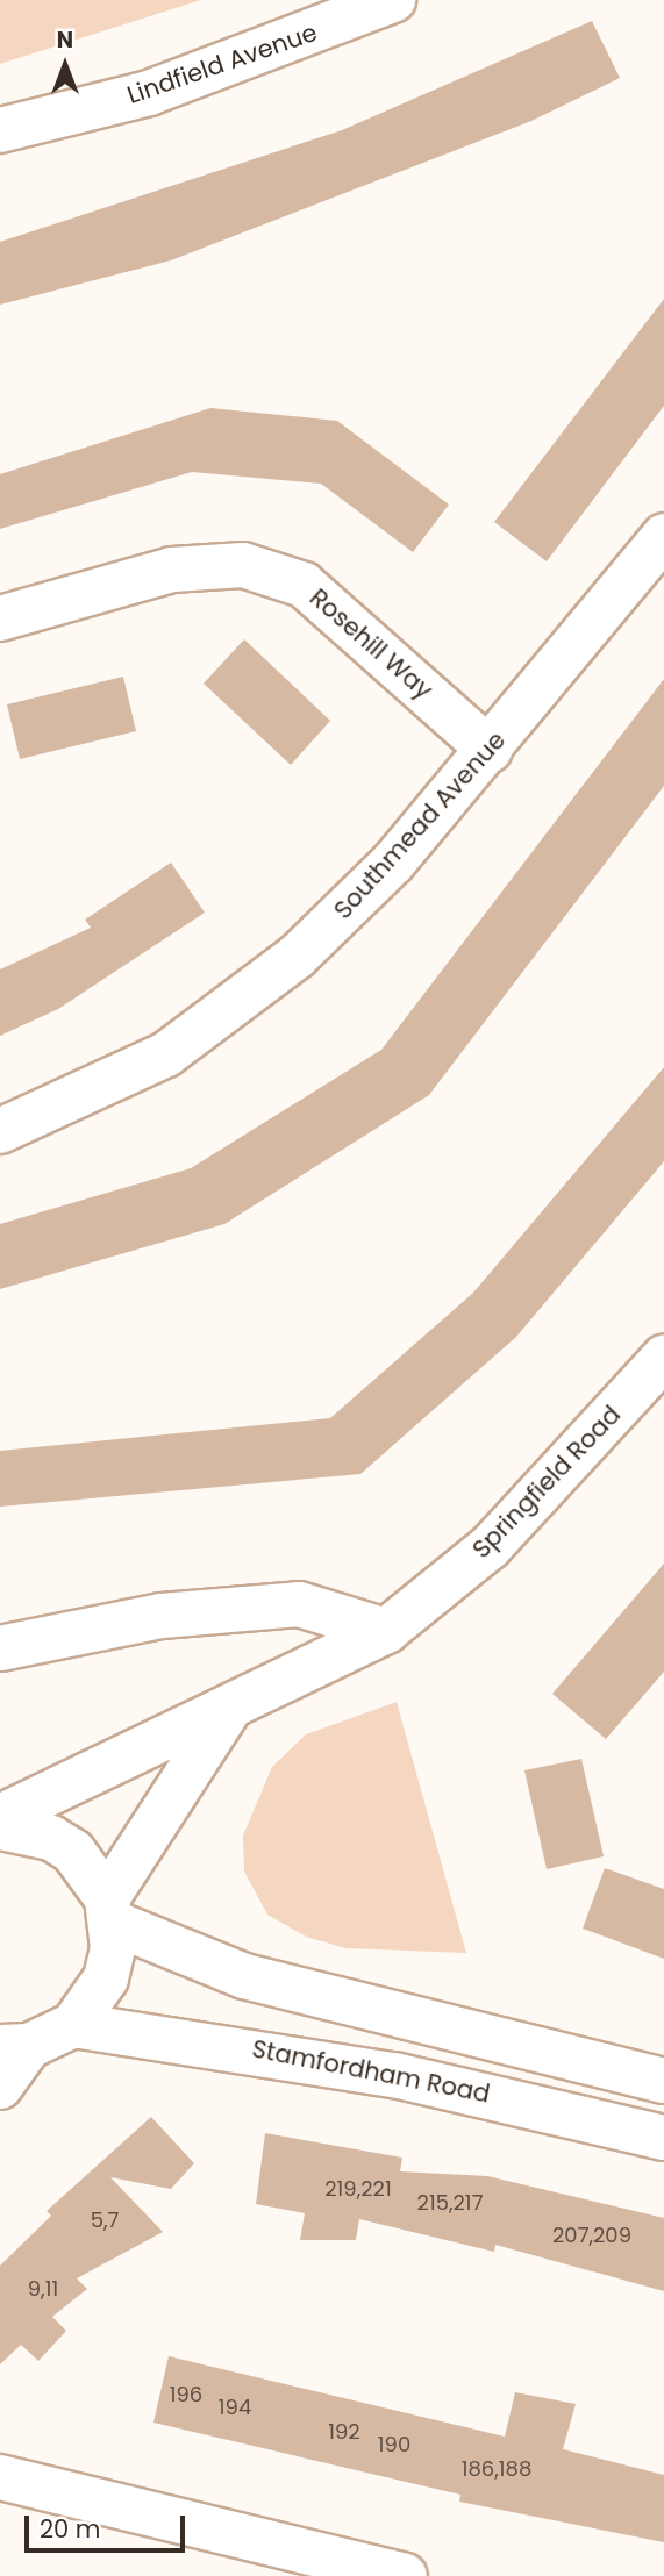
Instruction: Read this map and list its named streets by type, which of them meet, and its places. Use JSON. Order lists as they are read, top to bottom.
{
  "streets": {
    "street": [
      "Lindfield Avenue",
      "Rosehill Way",
      "Southmead Avenue",
      "Springfield Road",
      "Stamfordham Road"
    ]
  },
  "crossings": [
    ["Rosehill Way", "Southmead Avenue"]
  ],
  "house_numbers": [
    "219,221",
    "215,217",
    "5,7",
    "207,209",
    "9,11",
    "196",
    "194",
    "192",
    "190",
    "186,188"
  ],
  "scale_bar": "20 m",
  "north": "top"
}
